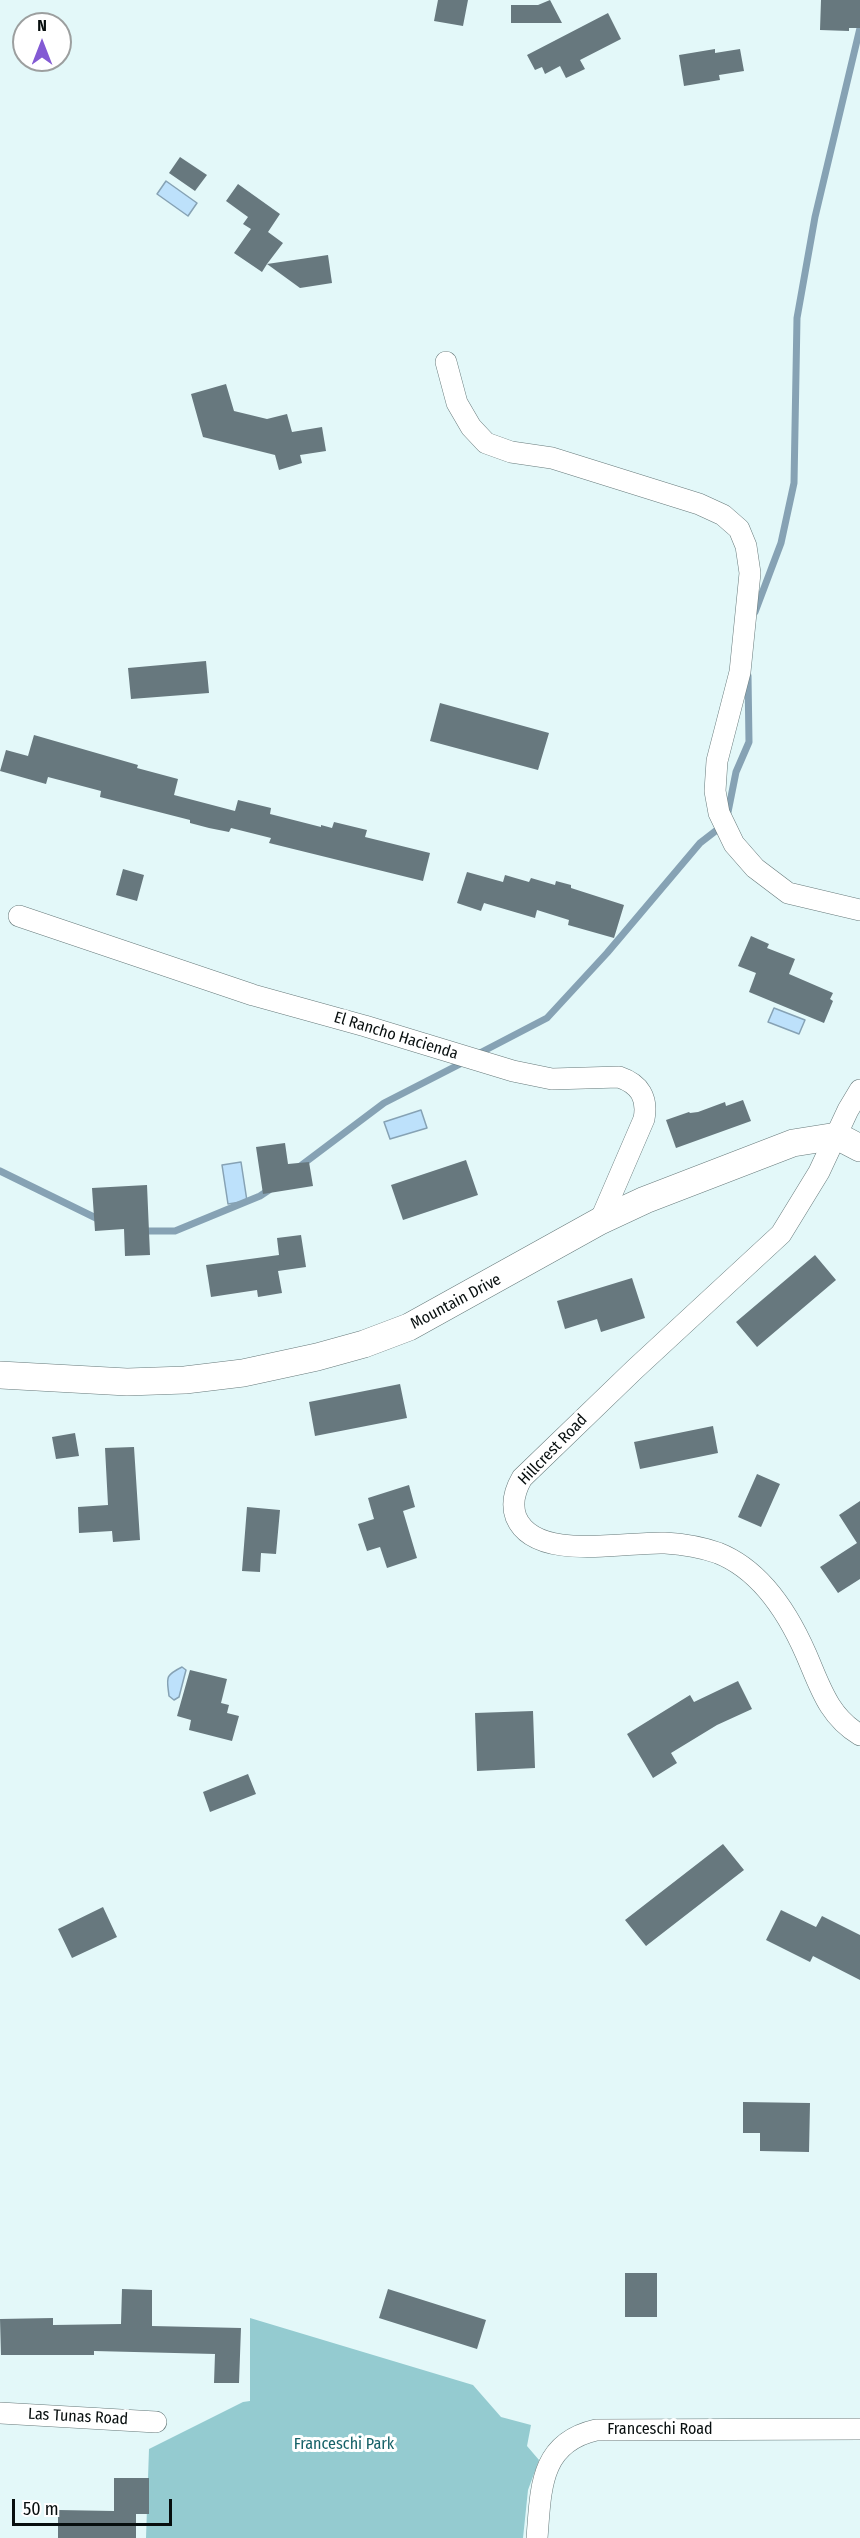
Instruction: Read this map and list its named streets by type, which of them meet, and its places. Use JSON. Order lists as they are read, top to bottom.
{
  "streets": {
    "main road": ["Mountain Drive"],
    "street": [
      "El Rancho Hacienda",
      "Hillcrest Road",
      "Las Tunas Road",
      "Franceschi Road"
    ]
  },
  "crossings": [
    ["El Rancho Hacienda", "Mountain Drive"],
    ["Mountain Drive", "Hillcrest Road"]
  ],
  "parks": ["Franceschi Park"],
  "scale_bar": "50 m",
  "north": "top"
}
